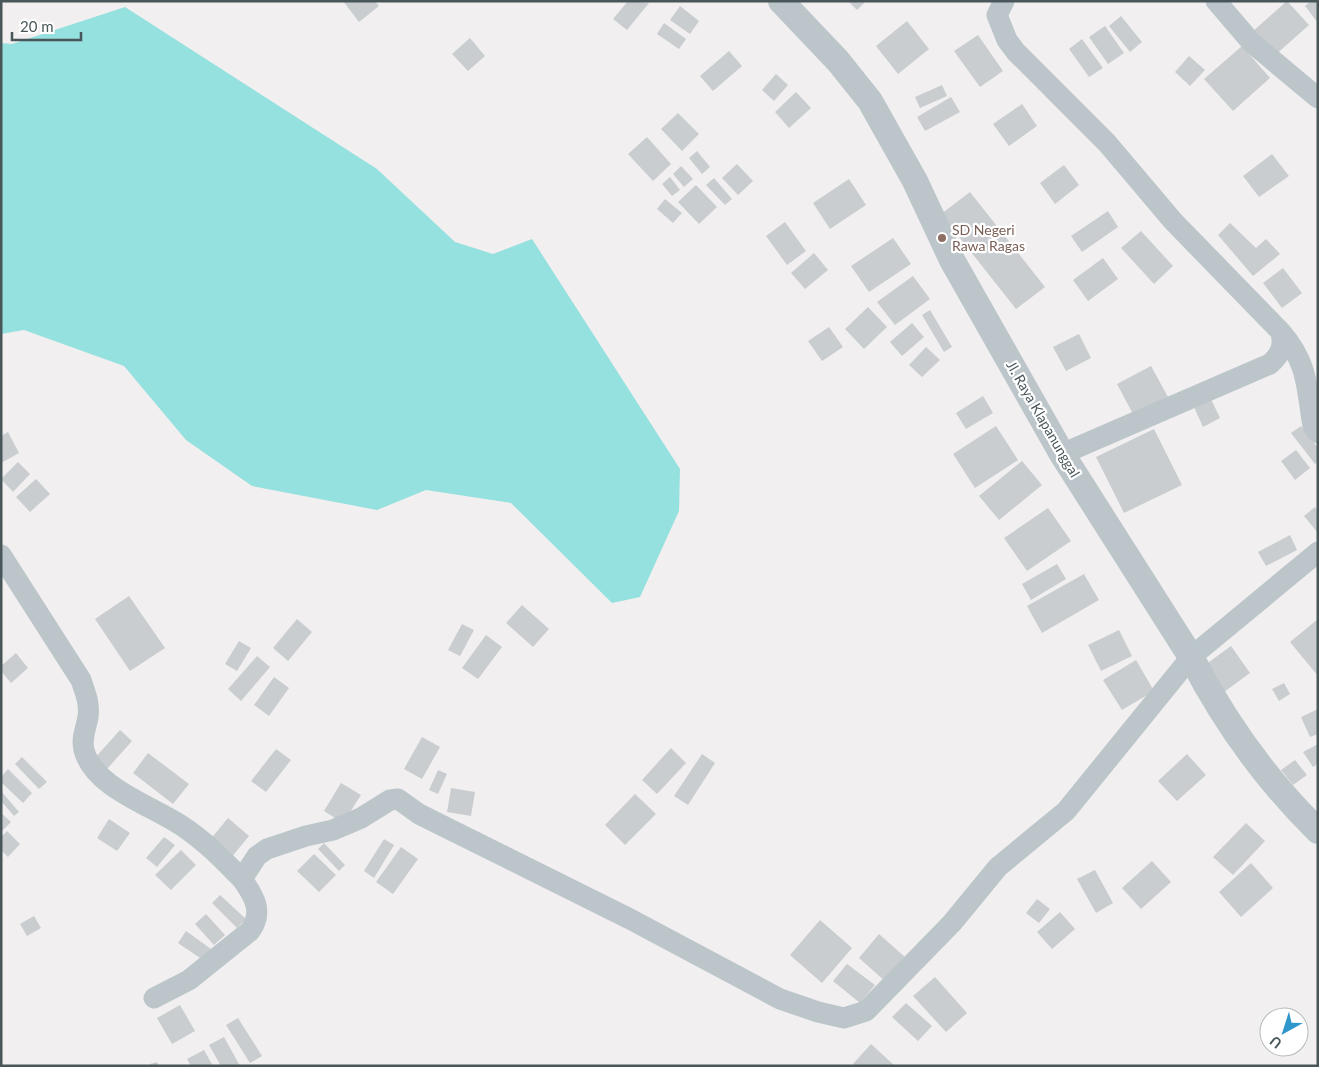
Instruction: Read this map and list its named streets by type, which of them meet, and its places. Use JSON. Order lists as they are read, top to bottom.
{
  "streets": {
    "street": ["Jl. Raya Klapanunggal"]
  },
  "places": ["SD Negeri Rawa Ragas"],
  "scale_bar": "20 m",
  "north": "bottom left"
}
